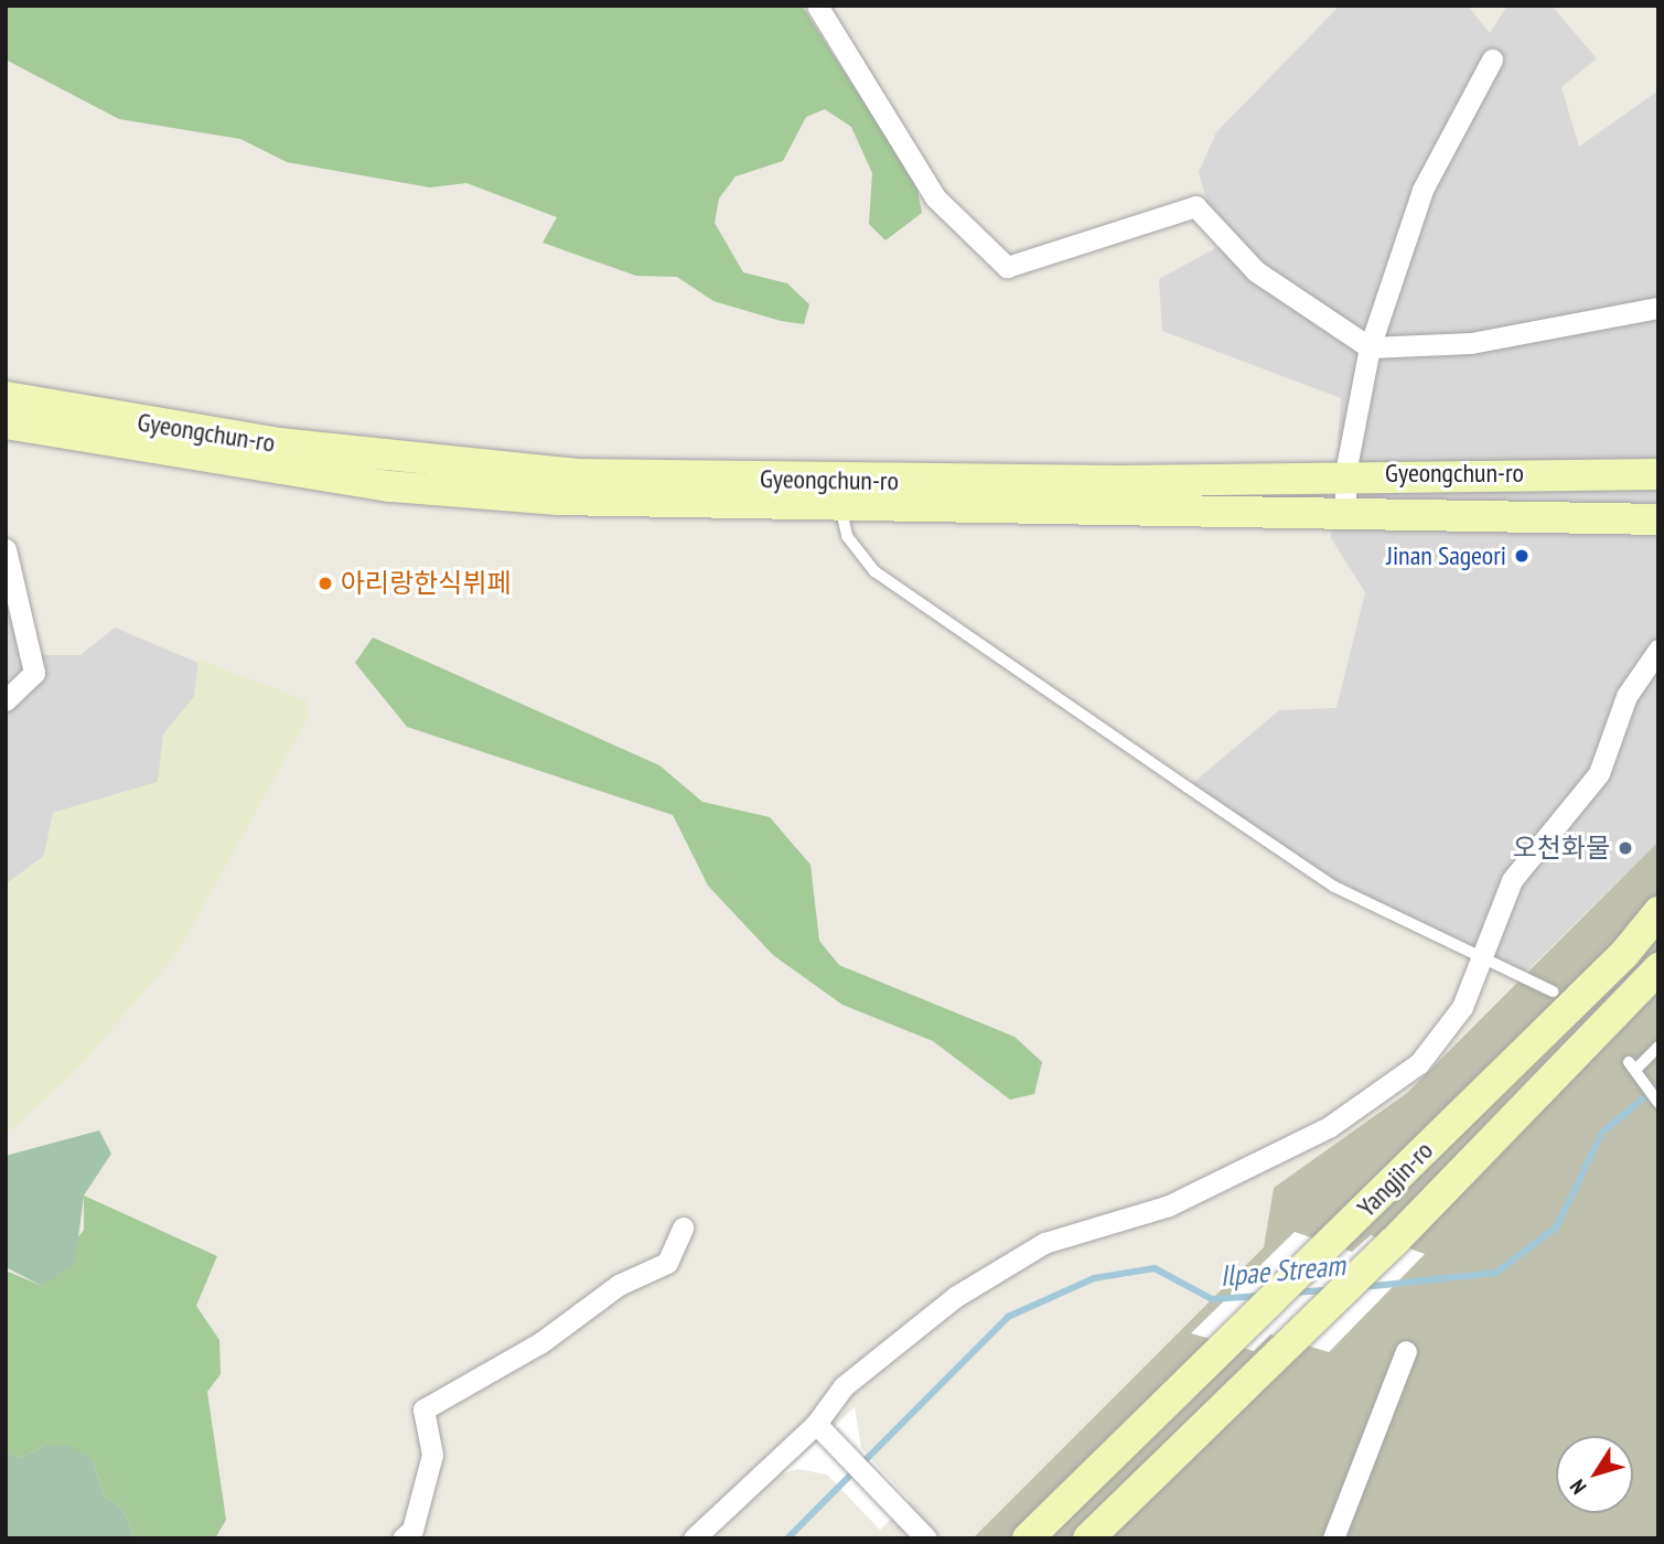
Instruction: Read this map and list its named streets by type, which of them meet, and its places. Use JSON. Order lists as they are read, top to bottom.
{
  "streets": {
    "street": ["Gyeongchun-ro", "Yangjin-ro"]
  },
  "water": ["Ilpae Stream"],
  "places": ["Jinan Sageori", "아리랑한식뷔페", "오천화물"],
  "north": "bottom left"
}
